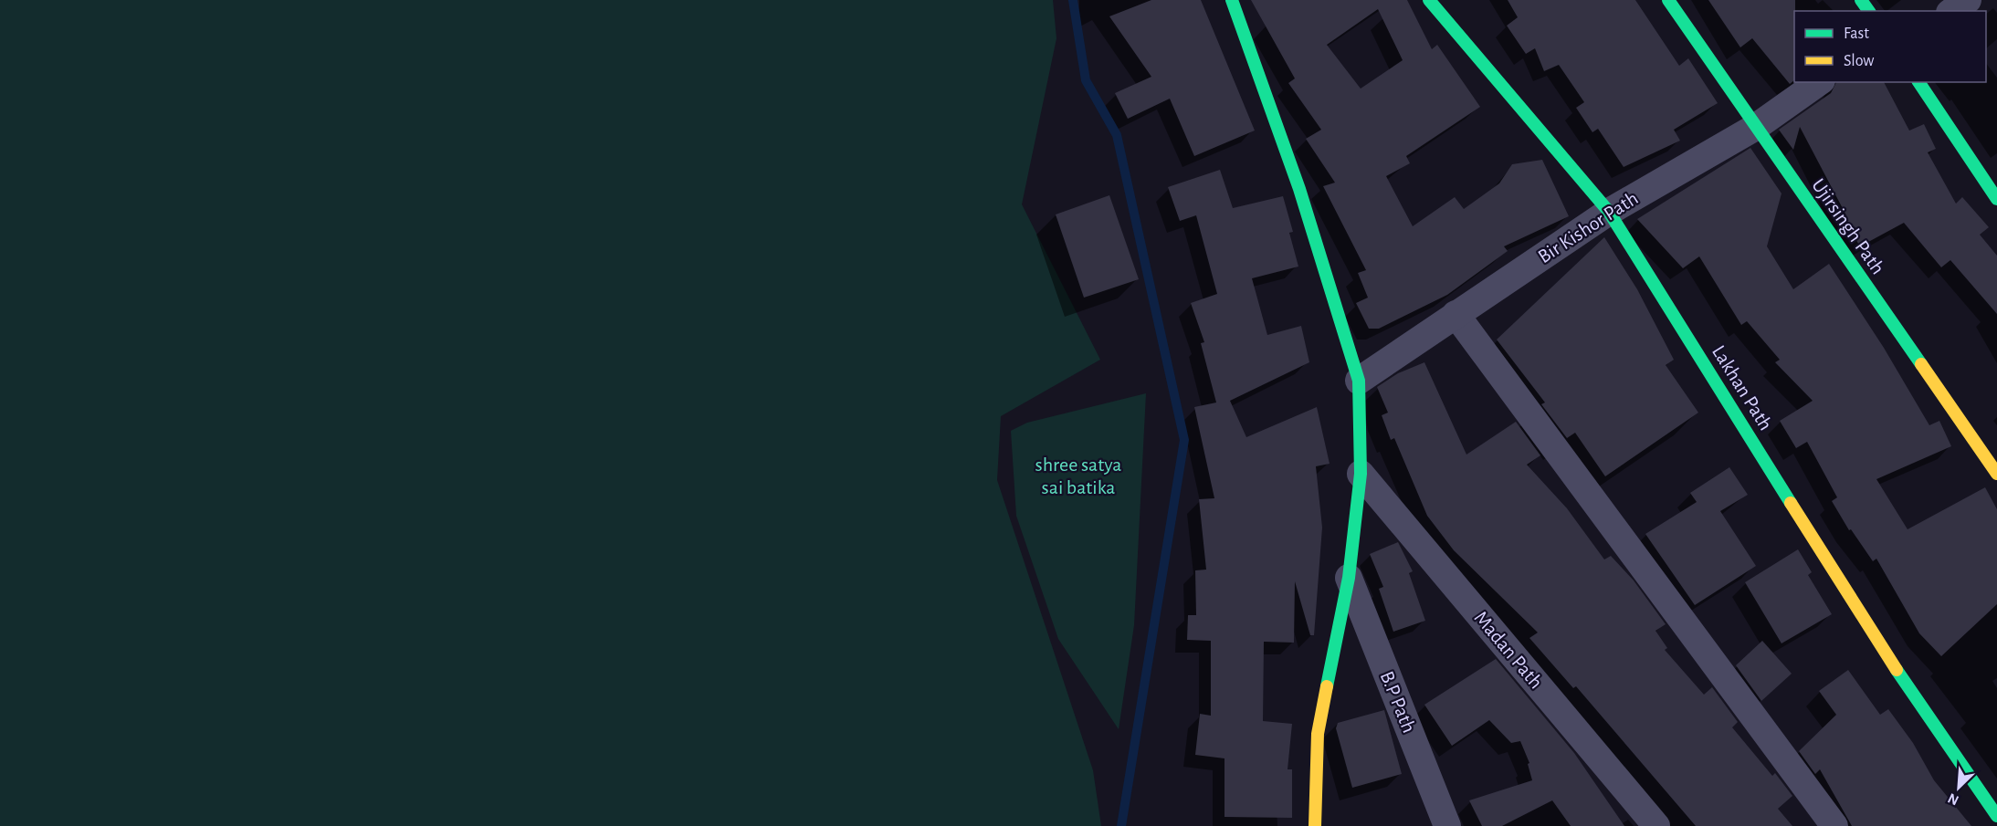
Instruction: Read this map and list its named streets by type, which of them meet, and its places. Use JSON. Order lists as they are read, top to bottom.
{
  "streets": {
    "street": [
      "Ujirsingh Path",
      "Bir Kishor Path",
      "Lakhan Path",
      "Madan Path",
      "B.P Path"
    ]
  },
  "crossings": [
    ["Ujirsingh Path", "Bir Kishor Path"],
    ["Bir Kishor Path", "Lakhan Path"]
  ],
  "parks": ["shree satya sai batika"],
  "legend": ["Fast", "Slow"],
  "north": "bottom left"
}
